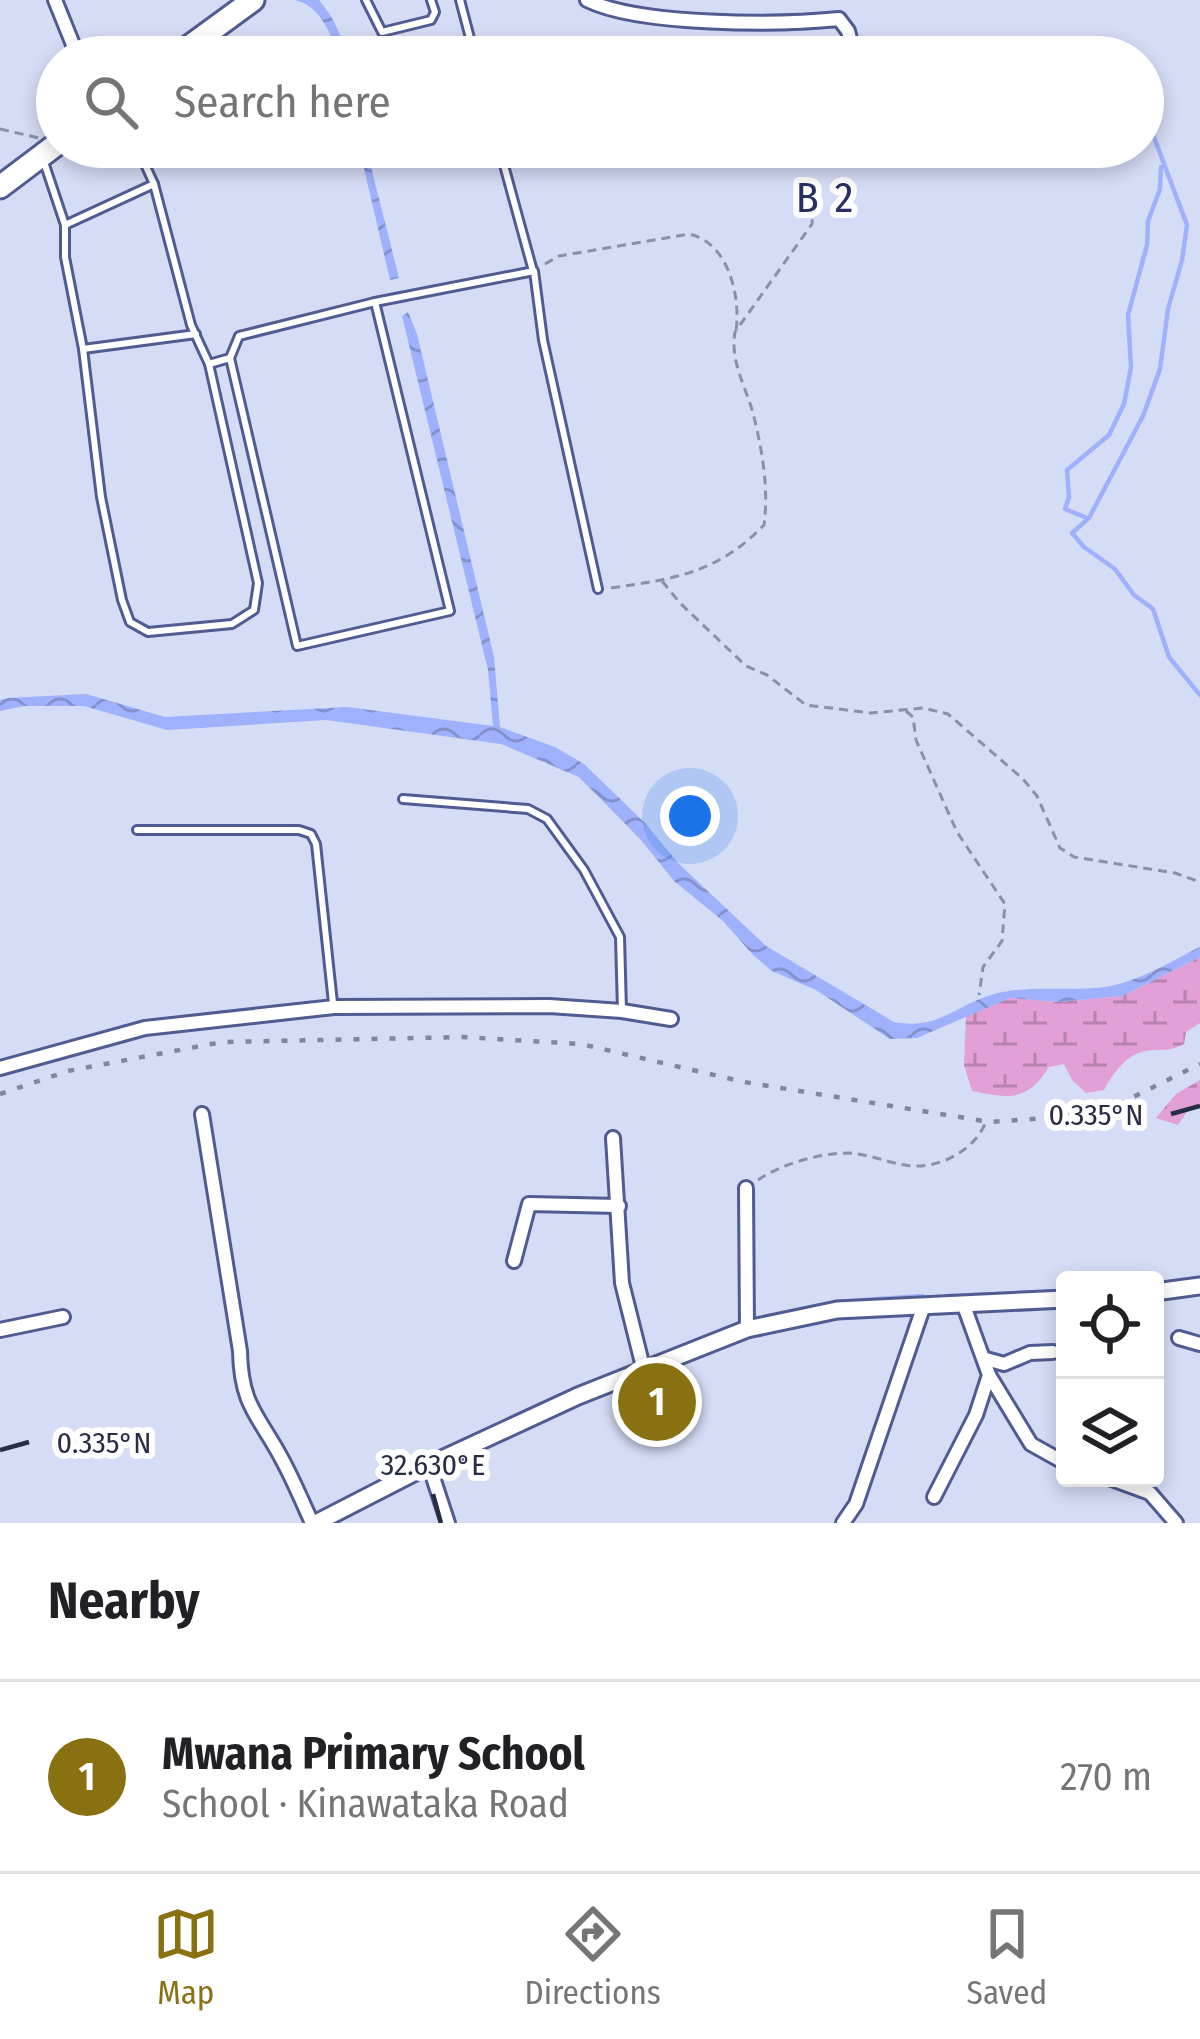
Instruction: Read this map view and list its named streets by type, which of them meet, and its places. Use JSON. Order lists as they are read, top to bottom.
{
  "districts": ["B 2"],
  "page": {
    "search": "Search here",
    "pins": "1",
    "heading": "Nearby",
    "list": [
      {
        "mark": "1",
        "name": "Mwana Primary School",
        "note": "School · Kinawataka Road",
        "value": "270 m"
      }
    ],
    "nav": ["Map", "Directions", "Saved"]
  },
  "coordinates": ["0.335°N", "32.630°E"]
}
